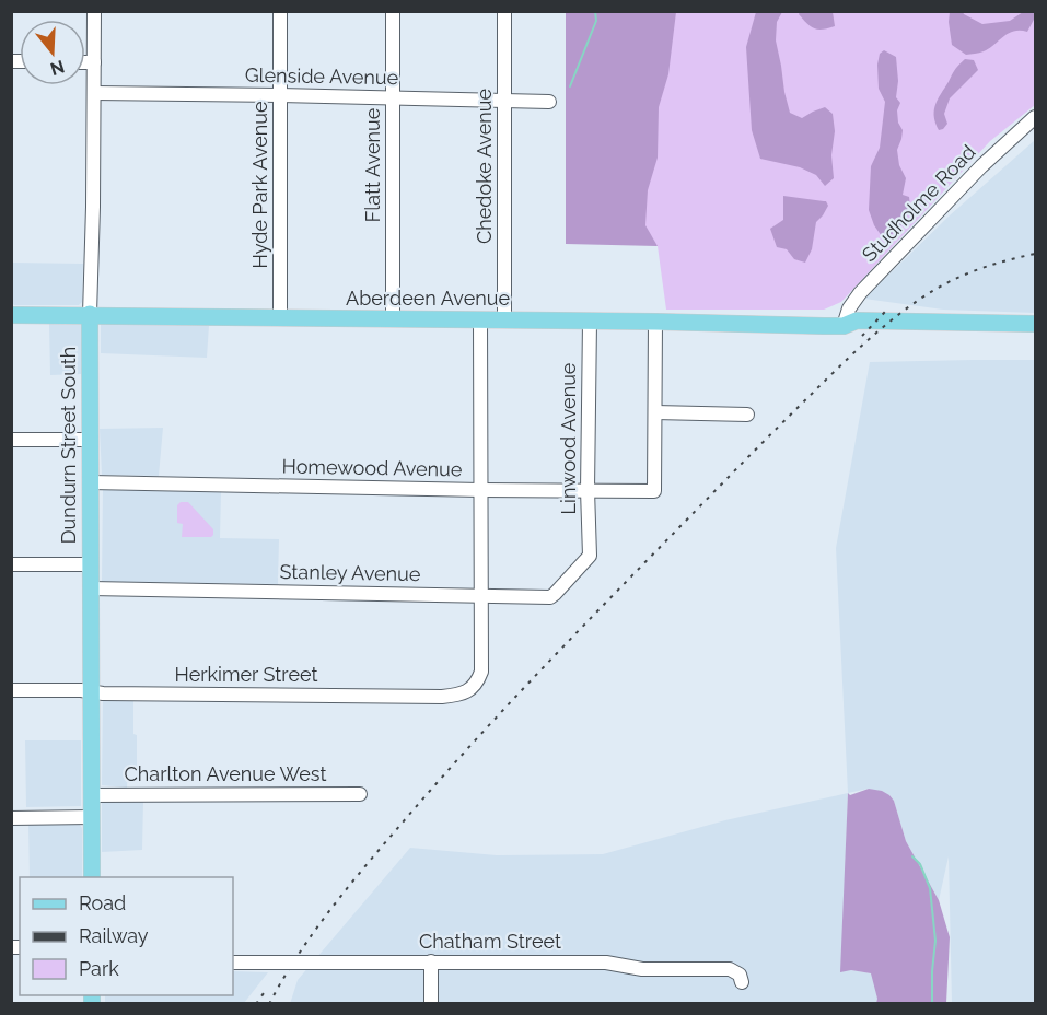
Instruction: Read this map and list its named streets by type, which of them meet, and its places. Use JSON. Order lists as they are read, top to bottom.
{
  "streets": {
    "main road": ["Aberdeen Avenue", "Dundurn Street South"],
    "street": [
      "Glenside Avenue",
      "Flatt Avenue",
      "Chedoke Avenue",
      "Hyde Park Avenue",
      "Studholme Road",
      "Linwood Avenue",
      "Homewood Avenue",
      "Stanley Avenue",
      "Herkimer Street",
      "Charlton Avenue West",
      "Chatham Street"
    ]
  },
  "crossings": [
    ["Glenside Avenue", "Flatt Avenue"],
    ["Glenside Avenue", "Chedoke Avenue"],
    ["Glenside Avenue", "Hyde Park Avenue"],
    ["Glenside Avenue", "Dundurn Street South"],
    ["Flatt Avenue", "Aberdeen Avenue"],
    ["Chedoke Avenue", "Aberdeen Avenue"],
    ["Hyde Park Avenue", "Aberdeen Avenue"],
    ["Studholme Road", "Aberdeen Avenue"],
    ["Aberdeen Avenue", "Linwood Avenue"],
    ["Aberdeen Avenue", "Dundurn Street South"],
    ["Linwood Avenue", "Homewood Avenue"],
    ["Linwood Avenue", "Stanley Avenue"],
    ["Dundurn Street South", "Homewood Avenue"],
    ["Dundurn Street South", "Stanley Avenue"],
    ["Dundurn Street South", "Herkimer Street"],
    ["Dundurn Street South", "Charlton Avenue West"],
    ["Stanley Avenue", "Herkimer Street"]
  ],
  "legend": ["Road", "Railway", "Park"],
  "north": "bottom"
}
